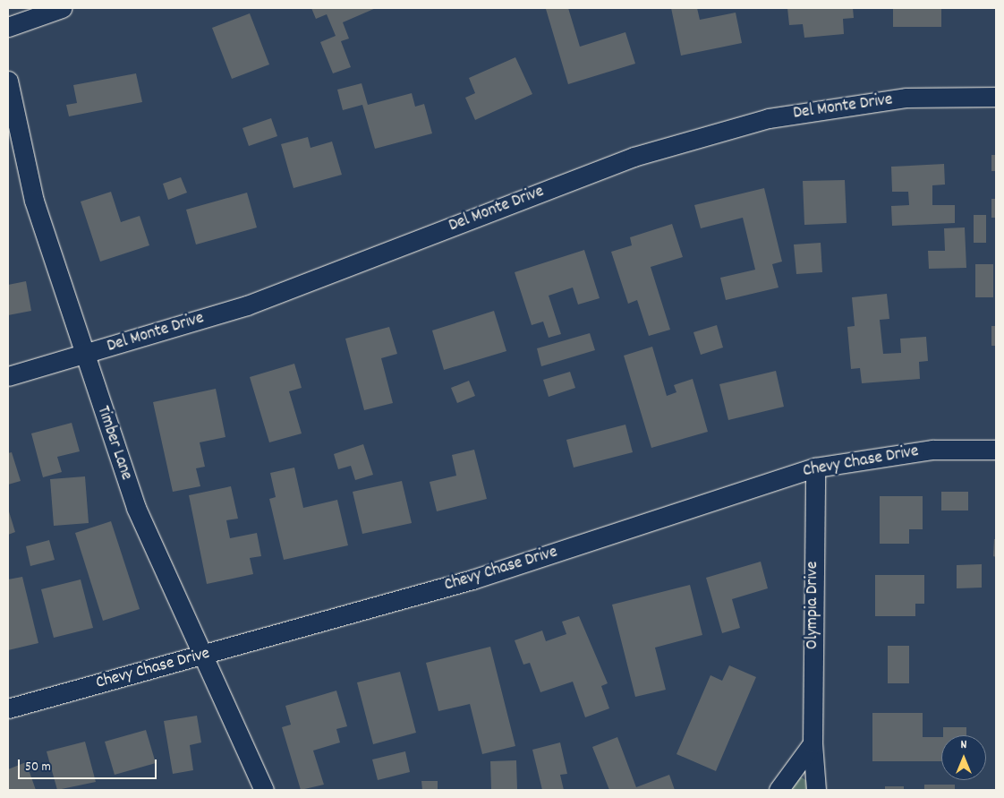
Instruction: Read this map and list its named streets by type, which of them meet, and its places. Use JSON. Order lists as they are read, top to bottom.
{
  "streets": {
    "street": [
      "Del Monte Drive",
      "Timber Lane",
      "Chevy Chase Drive",
      "Olympia Drive"
    ]
  },
  "crossings": [
    ["Del Monte Drive", "Timber Lane"],
    ["Timber Lane", "Chevy Chase Drive"],
    ["Chevy Chase Drive", "Olympia Drive"]
  ],
  "scale_bar": "50 m",
  "north": "top"
}
